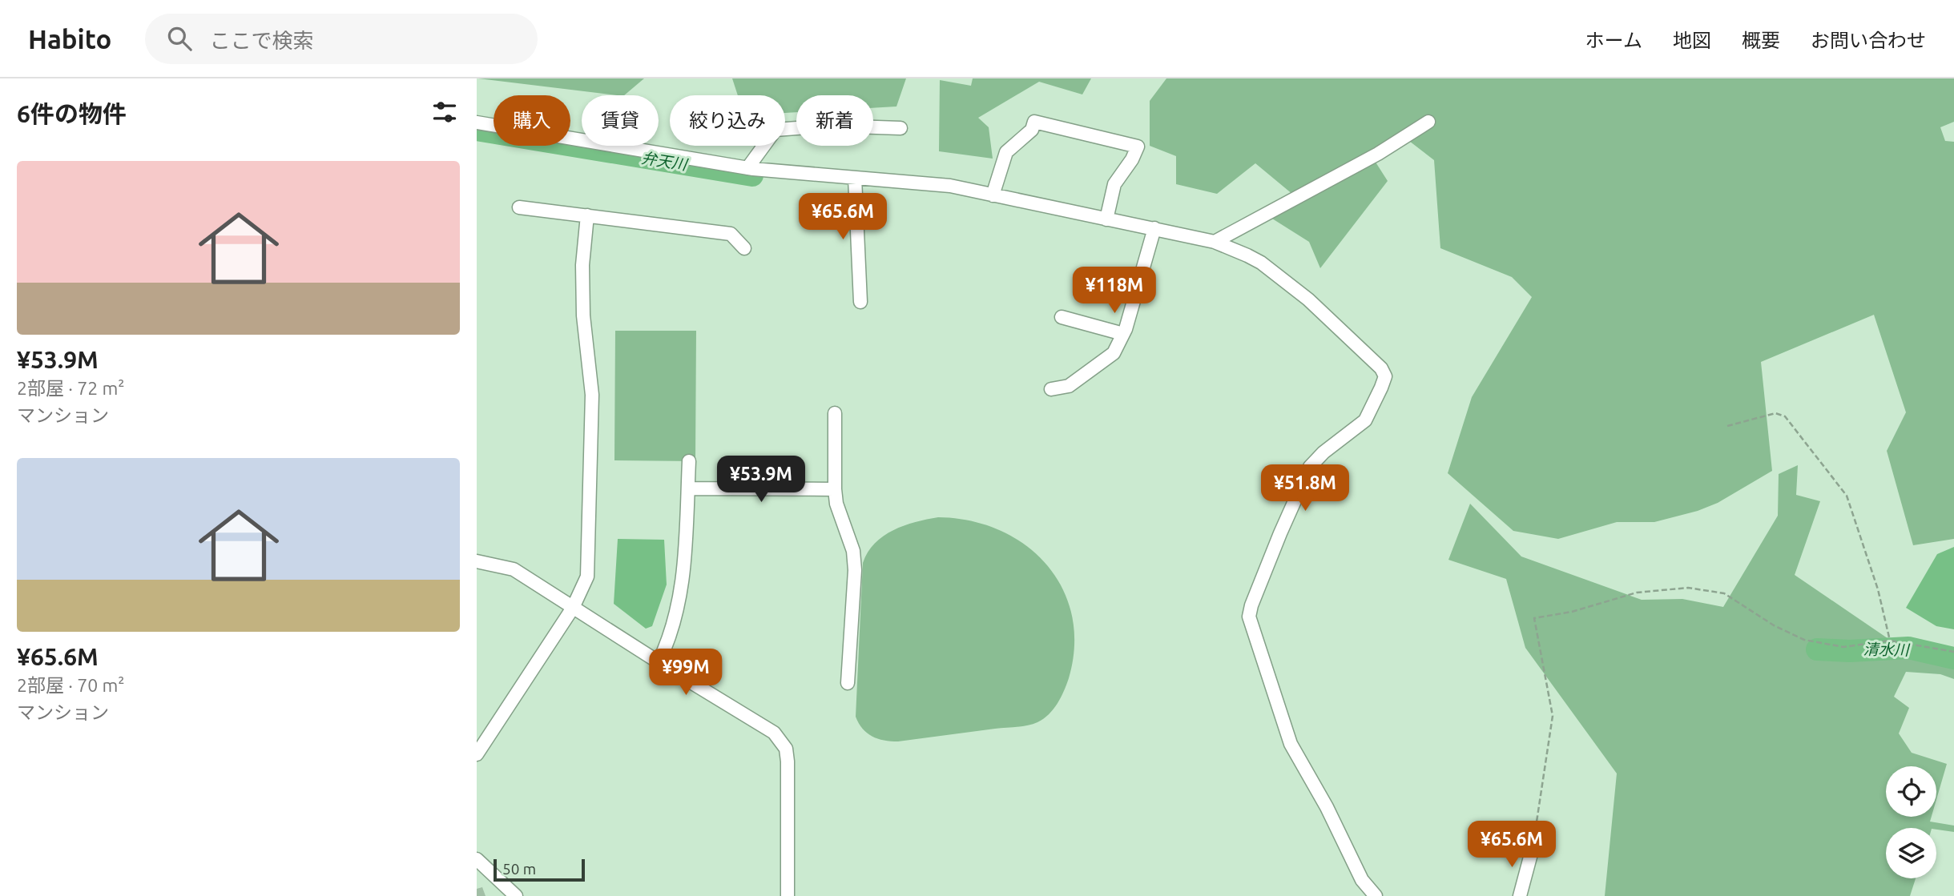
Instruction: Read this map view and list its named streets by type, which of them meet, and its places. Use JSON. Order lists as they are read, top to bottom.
{
  "water": ["弁天川", "清水川"],
  "scale_bar": "50 m",
  "page": {
    "header": "Habito",
    "search": "ここで検索",
    "nav": [
      "ホーム",
      "地図",
      "概要",
      "お問い合わせ"
    ],
    "heading": "6件の物件",
    "chip": [
      "購入",
      "賃貸",
      "絞り込み",
      "新着"
    ],
    "list": [
      {
        "name": "¥53.9M",
        "note": "2部屋 · 72 m² · マンション"
      },
      {
        "name": "¥65.6M",
        "note": "2部屋 · 70 m² · マンション"
      }
    ],
    "price": [
      "¥65.6M",
      "¥118M",
      "¥53.9M",
      "¥51.8M",
      "¥99M",
      "¥65.6M"
    ],
    "scale": "50 m"
  }
}
